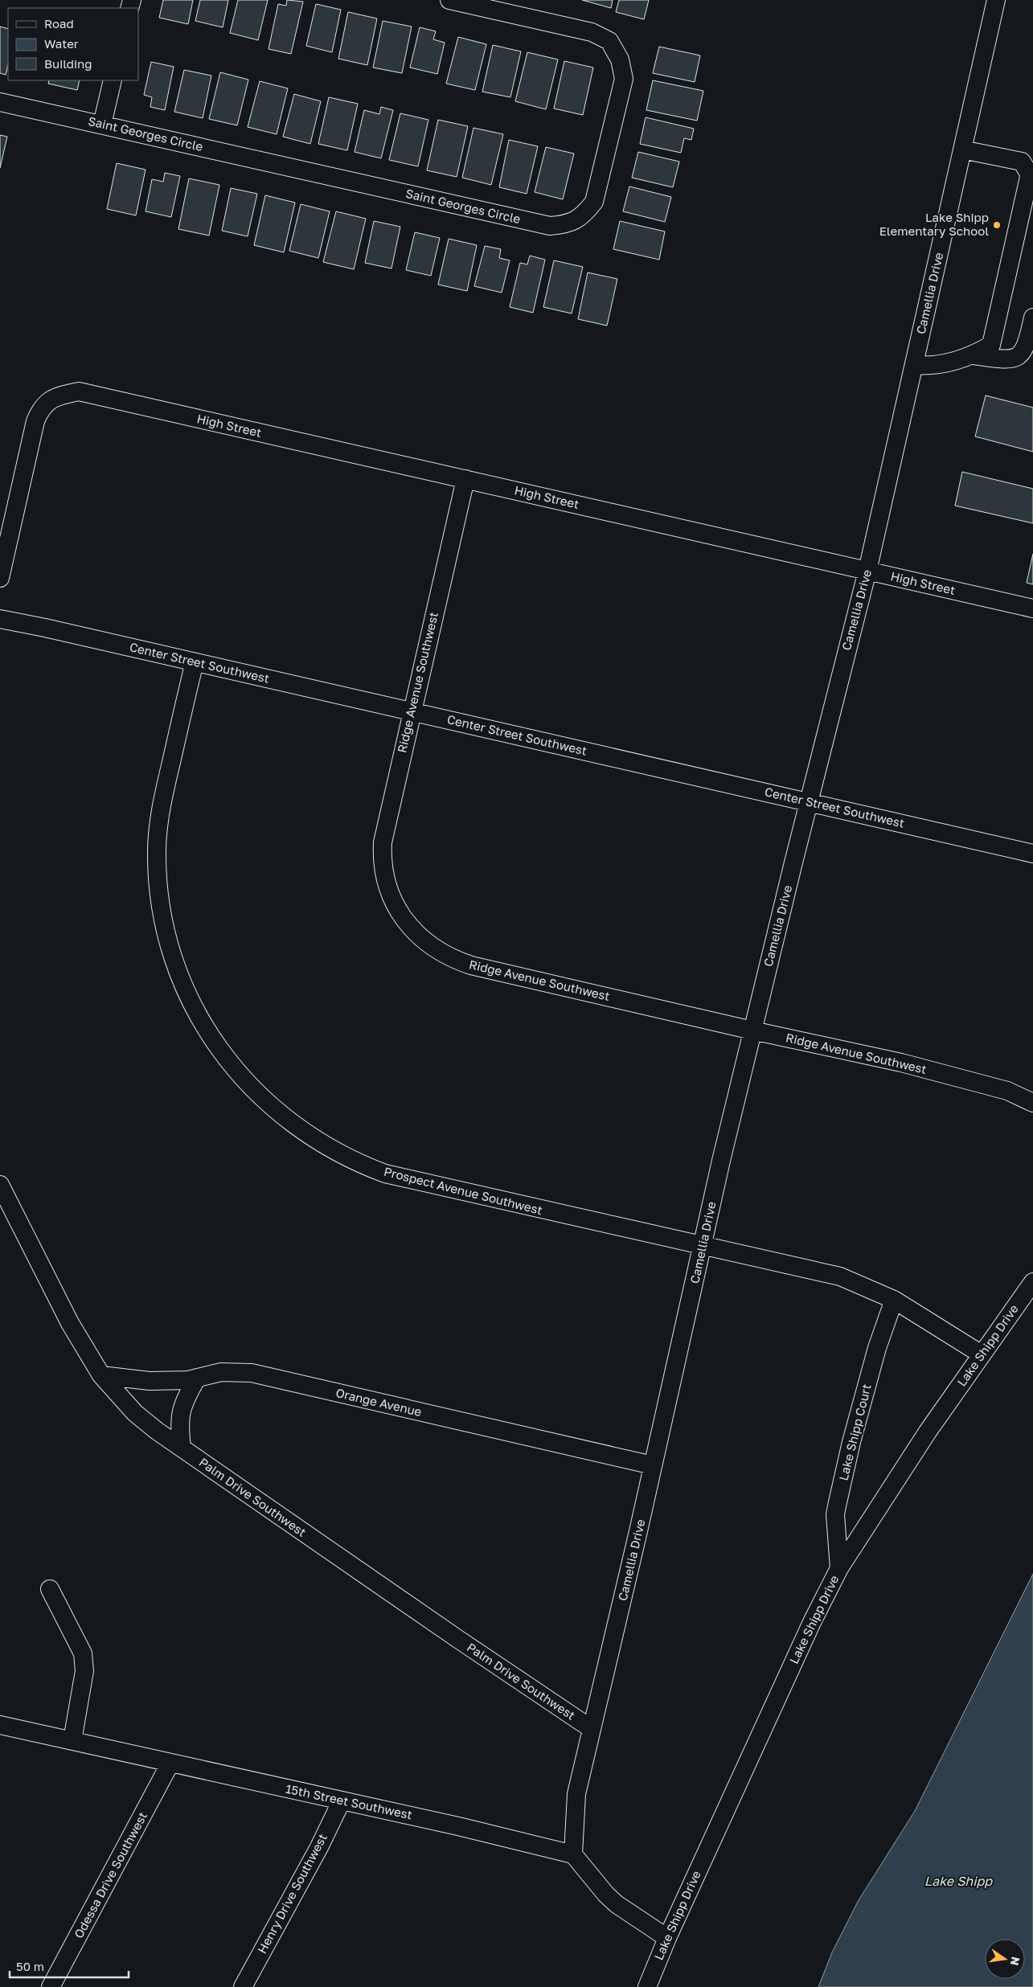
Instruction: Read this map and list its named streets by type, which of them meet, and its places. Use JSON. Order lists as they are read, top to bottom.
{
  "streets": {
    "street": [
      "Saint Georges Circle",
      "Camellia Drive",
      "High Street",
      "Center Street Southwest",
      "Ridge Avenue Southwest",
      "Prospect Avenue Southwest",
      "Lake Shipp Drive",
      "Orange Avenue",
      "Lake Shipp Court",
      "Palm Drive Southwest",
      "15th Street Southwest",
      "Odessa Drive Southwest",
      "Henry Drive Southwest"
    ]
  },
  "crossings": [
    ["Camellia Drive", "High Street"],
    ["Camellia Drive", "Center Street Southwest"],
    ["Camellia Drive", "Ridge Avenue Southwest"],
    ["Camellia Drive", "Prospect Avenue Southwest"],
    ["Camellia Drive", "Orange Avenue"],
    ["Camellia Drive", "Palm Drive Southwest"],
    ["Camellia Drive", "15th Street Southwest"],
    ["High Street", "Ridge Avenue Southwest"],
    ["Center Street Southwest", "Ridge Avenue Southwest"],
    ["Center Street Southwest", "Prospect Avenue Southwest"],
    ["Prospect Avenue Southwest", "Lake Shipp Drive"],
    ["Prospect Avenue Southwest", "Lake Shipp Court"],
    ["Lake Shipp Drive", "Lake Shipp Court"],
    ["Orange Avenue", "Palm Drive Southwest"],
    ["15th Street Southwest", "Odessa Drive Southwest"],
    ["15th Street Southwest", "Henry Drive Southwest"]
  ],
  "water": ["Lake Shipp"],
  "places": ["Lake Shipp Elementary School"],
  "legend": ["Road", "Water", "Building"],
  "scale_bar": "50 m",
  "north": "right"
}
